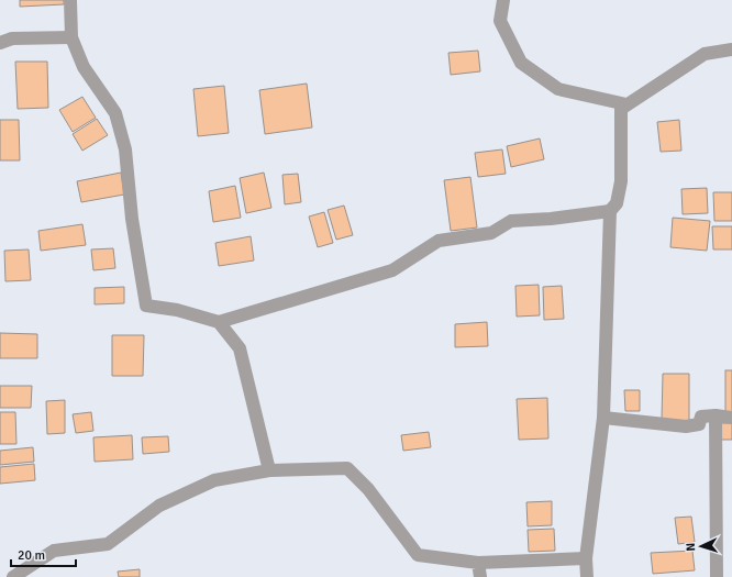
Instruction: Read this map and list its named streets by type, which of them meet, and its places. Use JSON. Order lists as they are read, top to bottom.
{
  "scale_bar": "20 m",
  "north": "left"
}
